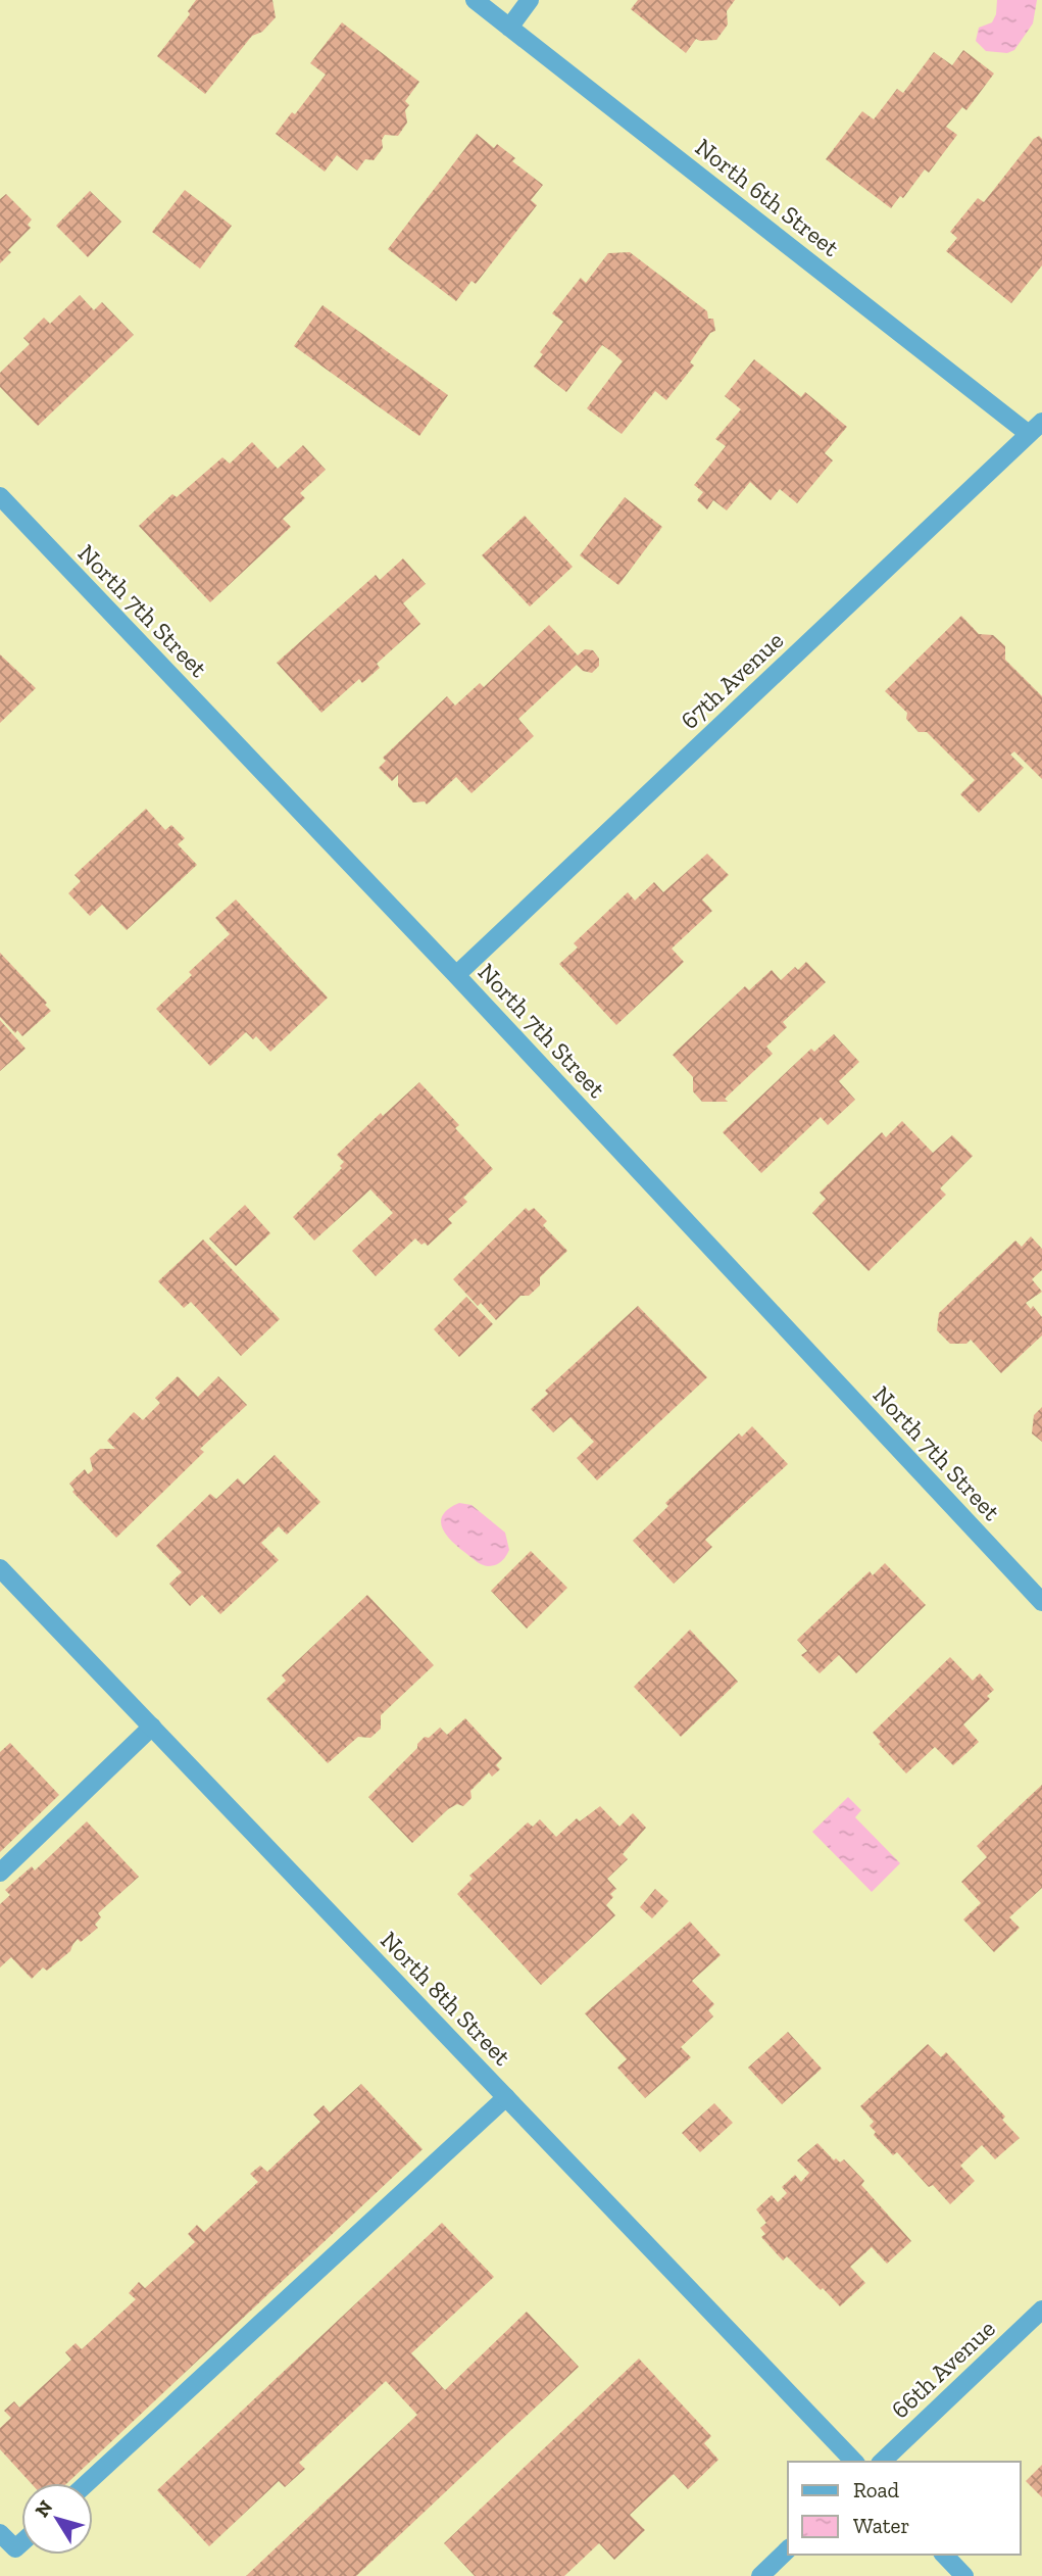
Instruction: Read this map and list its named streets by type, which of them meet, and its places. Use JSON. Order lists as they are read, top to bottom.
{
  "streets": {
    "street": [
      "North 6th Street",
      "North 7th Street",
      "67th Avenue",
      "North 8th Street",
      "66th Avenue"
    ]
  },
  "crossings": [
    ["North 6th Street", "67th Avenue"],
    ["North 7th Street", "67th Avenue"]
  ],
  "legend": ["Road", "Water"],
  "north": "top left"
}
